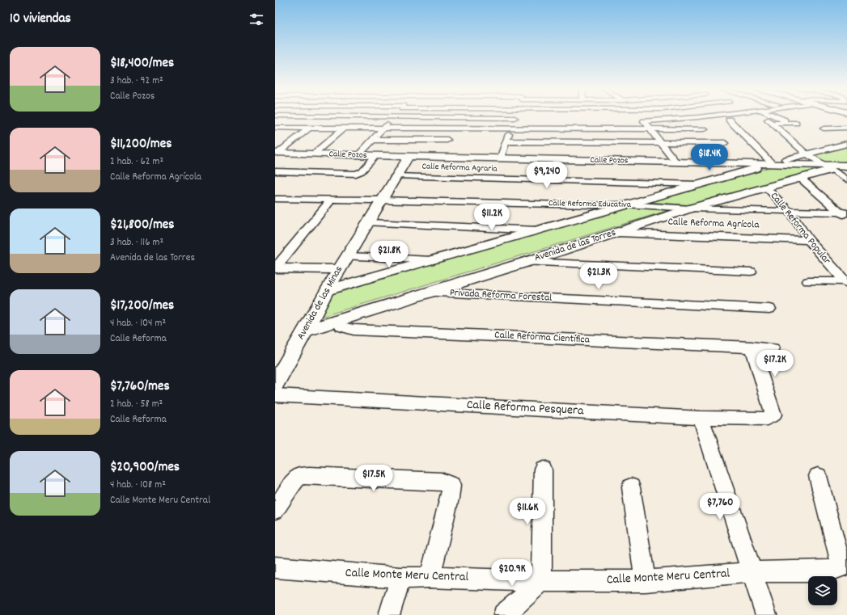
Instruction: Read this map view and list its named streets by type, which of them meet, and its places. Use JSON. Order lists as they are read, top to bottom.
{
  "streets": {
    "street": [
      "Calle Pozos",
      "Calle Reforma Agraria",
      "Calle Reforma Educativa",
      "Calle Reforma Agrícola",
      "Calle Reforma Popular",
      "Avenida de las Torres",
      "Privada Reforma Forestal",
      "Avenida de las Minas",
      "Calle Reforma Científica",
      "Calle Reforma Pesquera",
      "Calle Monte Meru Central"
    ]
  },
  "crossings": [
    ["Calle Pozos", "Avenida de las Torres"],
    ["Calle Pozos", "Avenida de las Minas"],
    ["Calle Reforma Agraria", "Avenida de las Minas"],
    ["Calle Reforma Educativa", "Calle Reforma Popular"],
    ["Calle Reforma Educativa", "Avenida de las Torres"],
    ["Calle Reforma Educativa", "Avenida de las Minas"],
    ["Calle Reforma Agrícola", "Calle Reforma Popular"],
    ["Calle Reforma Agrícola", "Avenida de las Torres"],
    ["Calle Reforma Popular", "Avenida de las Torres"],
    ["Avenida de las Torres", "Privada Reforma Forestal"],
    ["Avenida de las Torres", "Avenida de las Minas"],
    ["Avenida de las Torres", "Calle Reforma Científica"],
    ["Calle Reforma Científica", "Calle Reforma Pesquera"]
  ],
  "page": {
    "heading": "10 viviendas",
    "list": [
      {
        "name": "$18,400/mes",
        "note": "3 hab. · 92 m² · Calle Pozos"
      },
      {
        "name": "$11,200/mes",
        "note": "2 hab. · 62 m² · Calle Reforma Agrícola"
      },
      {
        "name": "$21,800/mes",
        "note": "3 hab. · 116 m² · Avenida de las Torres"
      },
      {
        "name": "$17,200/mes",
        "note": "4 hab. · 104 m² · Calle Reforma"
      },
      {
        "name": "$7,760/mes",
        "note": "2 hab. · 58 m² · Calle Reforma"
      },
      {
        "name": "$20,900/mes",
        "note": "4 hab. · 108 m² · Calle Monte Meru Central"
      }
    ],
    "price": [
      "$18.4K",
      "$9,240",
      "$11.2K",
      "$21.8K",
      "$21.3K",
      "$17.2K",
      "$17.5K",
      "$7,760",
      "$11.6K",
      "$20.9K"
    ]
  }
}
